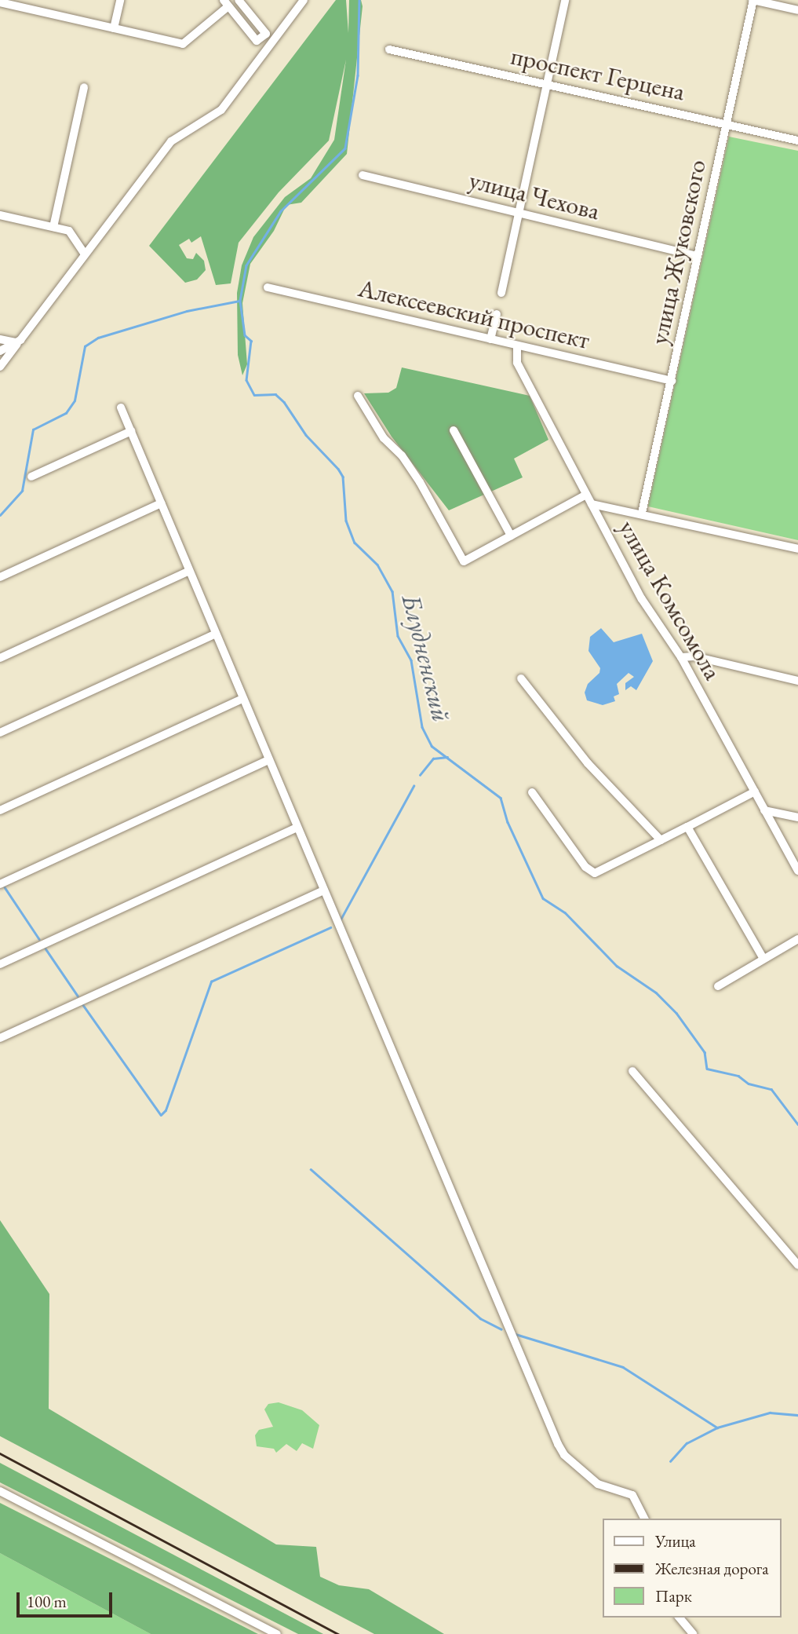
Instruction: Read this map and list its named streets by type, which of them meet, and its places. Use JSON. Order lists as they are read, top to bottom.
{
  "streets": {
    "street": [
      "проспект Герцена",
      "улица Чехова",
      "улица Жуковского",
      "Алексеевский проспект",
      "улица Комсомола"
    ]
  },
  "crossings": [
    ["проспект Герцена", "улица Жуковского"],
    ["улица Чехова", "улица Жуковского"],
    ["улица Жуковского", "Алексеевский проспект"],
    ["Алексеевский проспект", "улица Комсомола"]
  ],
  "water": ["Блудненский"],
  "legend": ["Улица", "Железная дорога", "Парк"],
  "scale_bar": "100 m"
}
